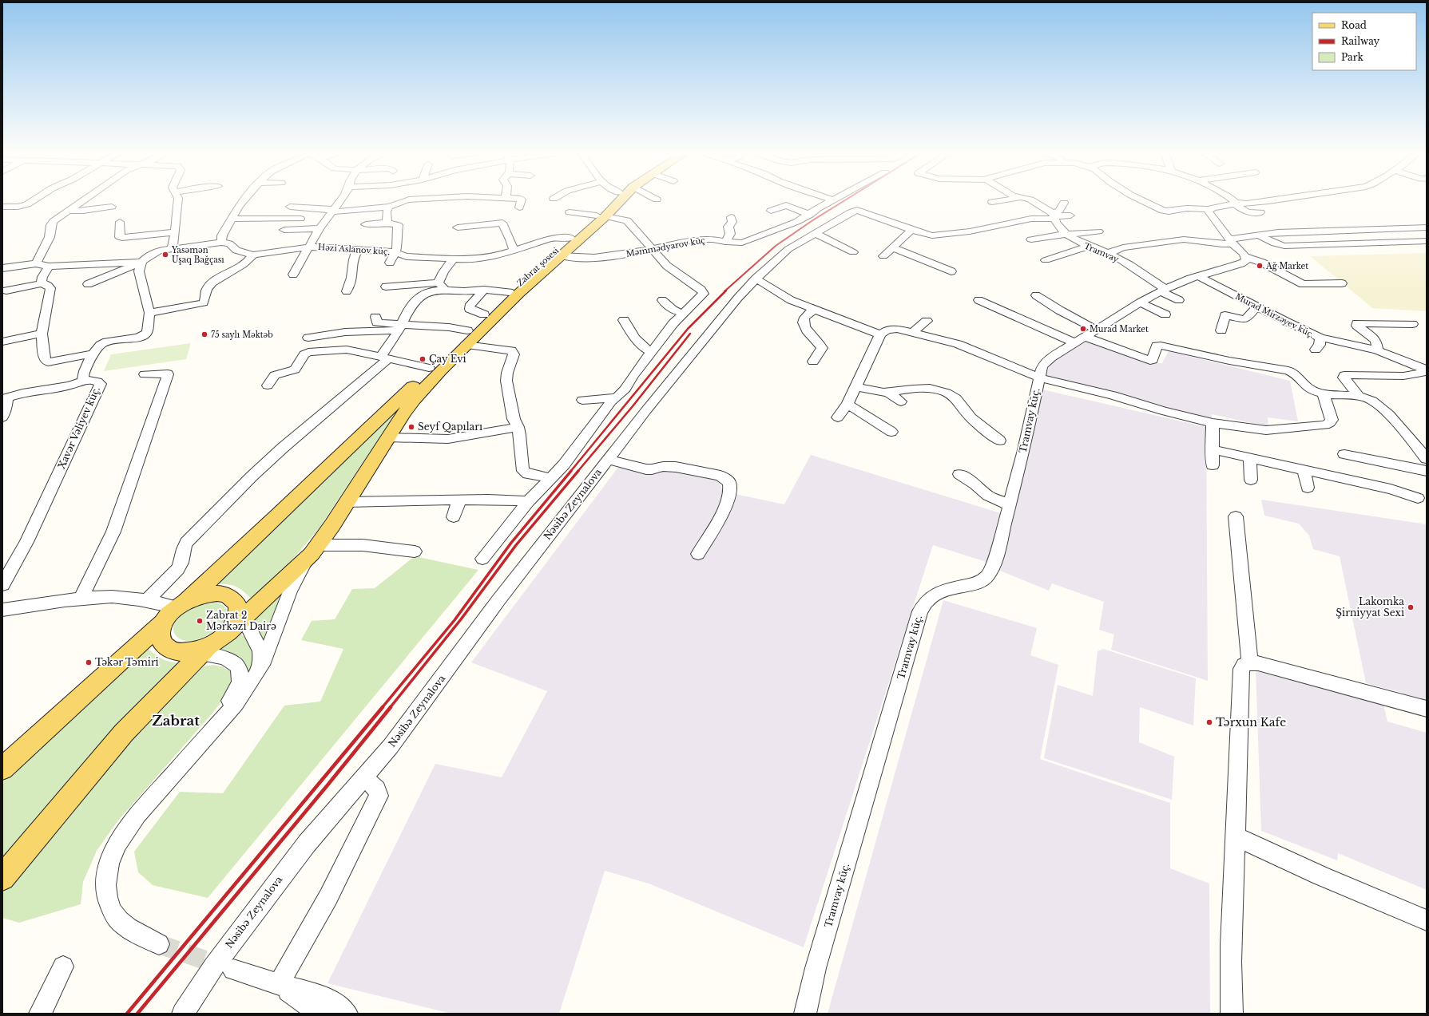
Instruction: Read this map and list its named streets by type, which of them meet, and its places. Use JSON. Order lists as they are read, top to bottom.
{
  "streets": {
    "main road": ["Zabrat şosesi"],
    "street": [
      "Məmmədyarov küç",
      "Həzi Aslanov küç.",
      "Tramvay",
      "Murad Mirzəyev küç.",
      "Tramvay küç.",
      "Xavər Vəliyev küç.",
      "Nəsibə Zeynalova"
    ]
  },
  "crossings": [
    ["Məmmədyarov küç", "Zabrat şosesi"],
    ["Həzi Aslanov küç.", "Zabrat şosesi"],
    ["Tramvay", "Tramvay küç."],
    ["Tramvay", "Nəsibə Zeynalova"],
    ["Murad Mirzəyev küç.", "Tramvay küç."]
  ],
  "districts": ["Zabrat"],
  "places": [
    "Yasəmən Uşaq Bağçası",
    "Ağ Market",
    "Murad Market",
    "75 saylı Məktəb",
    "Çay Evi",
    "Seyf Qapıları",
    "Lakomka Şirniyyat Sexi",
    "Zabrat 2 Mərkəzi Dairə",
    "Təkər Təmiri",
    "Tərxun Kafe"
  ],
  "legend": ["Road", "Railway", "Park"]
}
